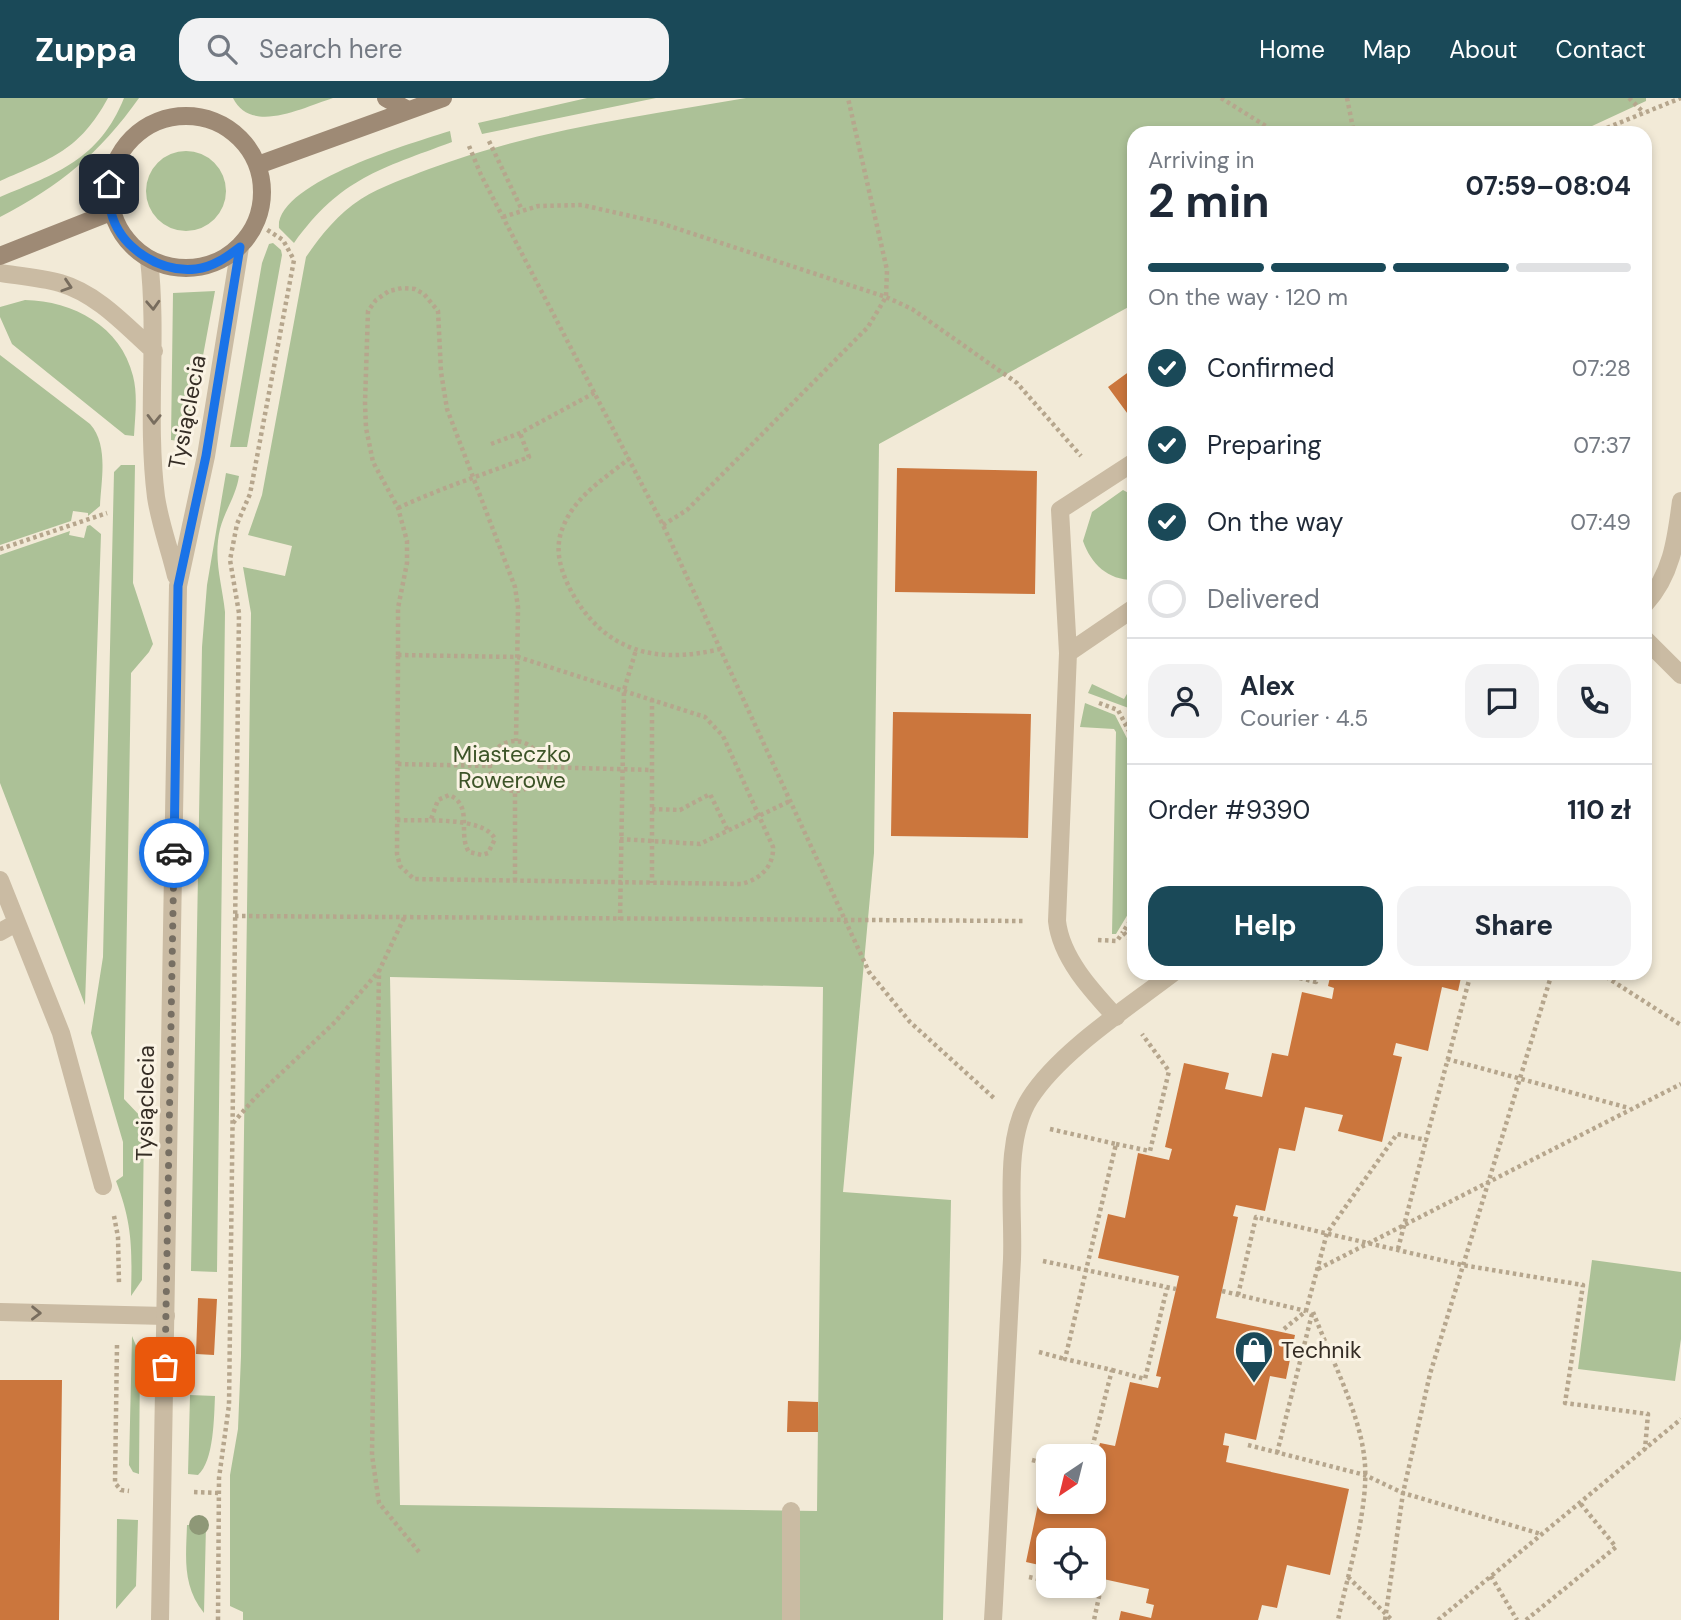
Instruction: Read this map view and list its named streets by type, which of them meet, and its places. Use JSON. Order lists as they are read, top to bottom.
{
  "streets": {
    "street": ["Tysiąclecia"]
  },
  "parks": ["Miasteczko Rowerowe"],
  "places": {
    "shop": ["Technik"]
  },
  "north": "bottom left",
  "page": {
    "header": "Zuppa",
    "search": "Search here",
    "nav": [
      "Home",
      "Map",
      "About",
      "Contact"
    ],
    "heading": ["2 min", "Arriving in", "07:59–08:04"],
    "panel": [
      "Alex",
      "Courier · 4.5",
      "Order #9390",
      "110 zł"
    ],
    "bar": "On the way · 120 m",
    "list": [
      ["Confirmed", "07:28"],
      ["Preparing", "07:37"],
      ["On the way", "07:49"],
      "Delivered"
    ],
    "buttons": ["Help", "Share"]
  }
}
